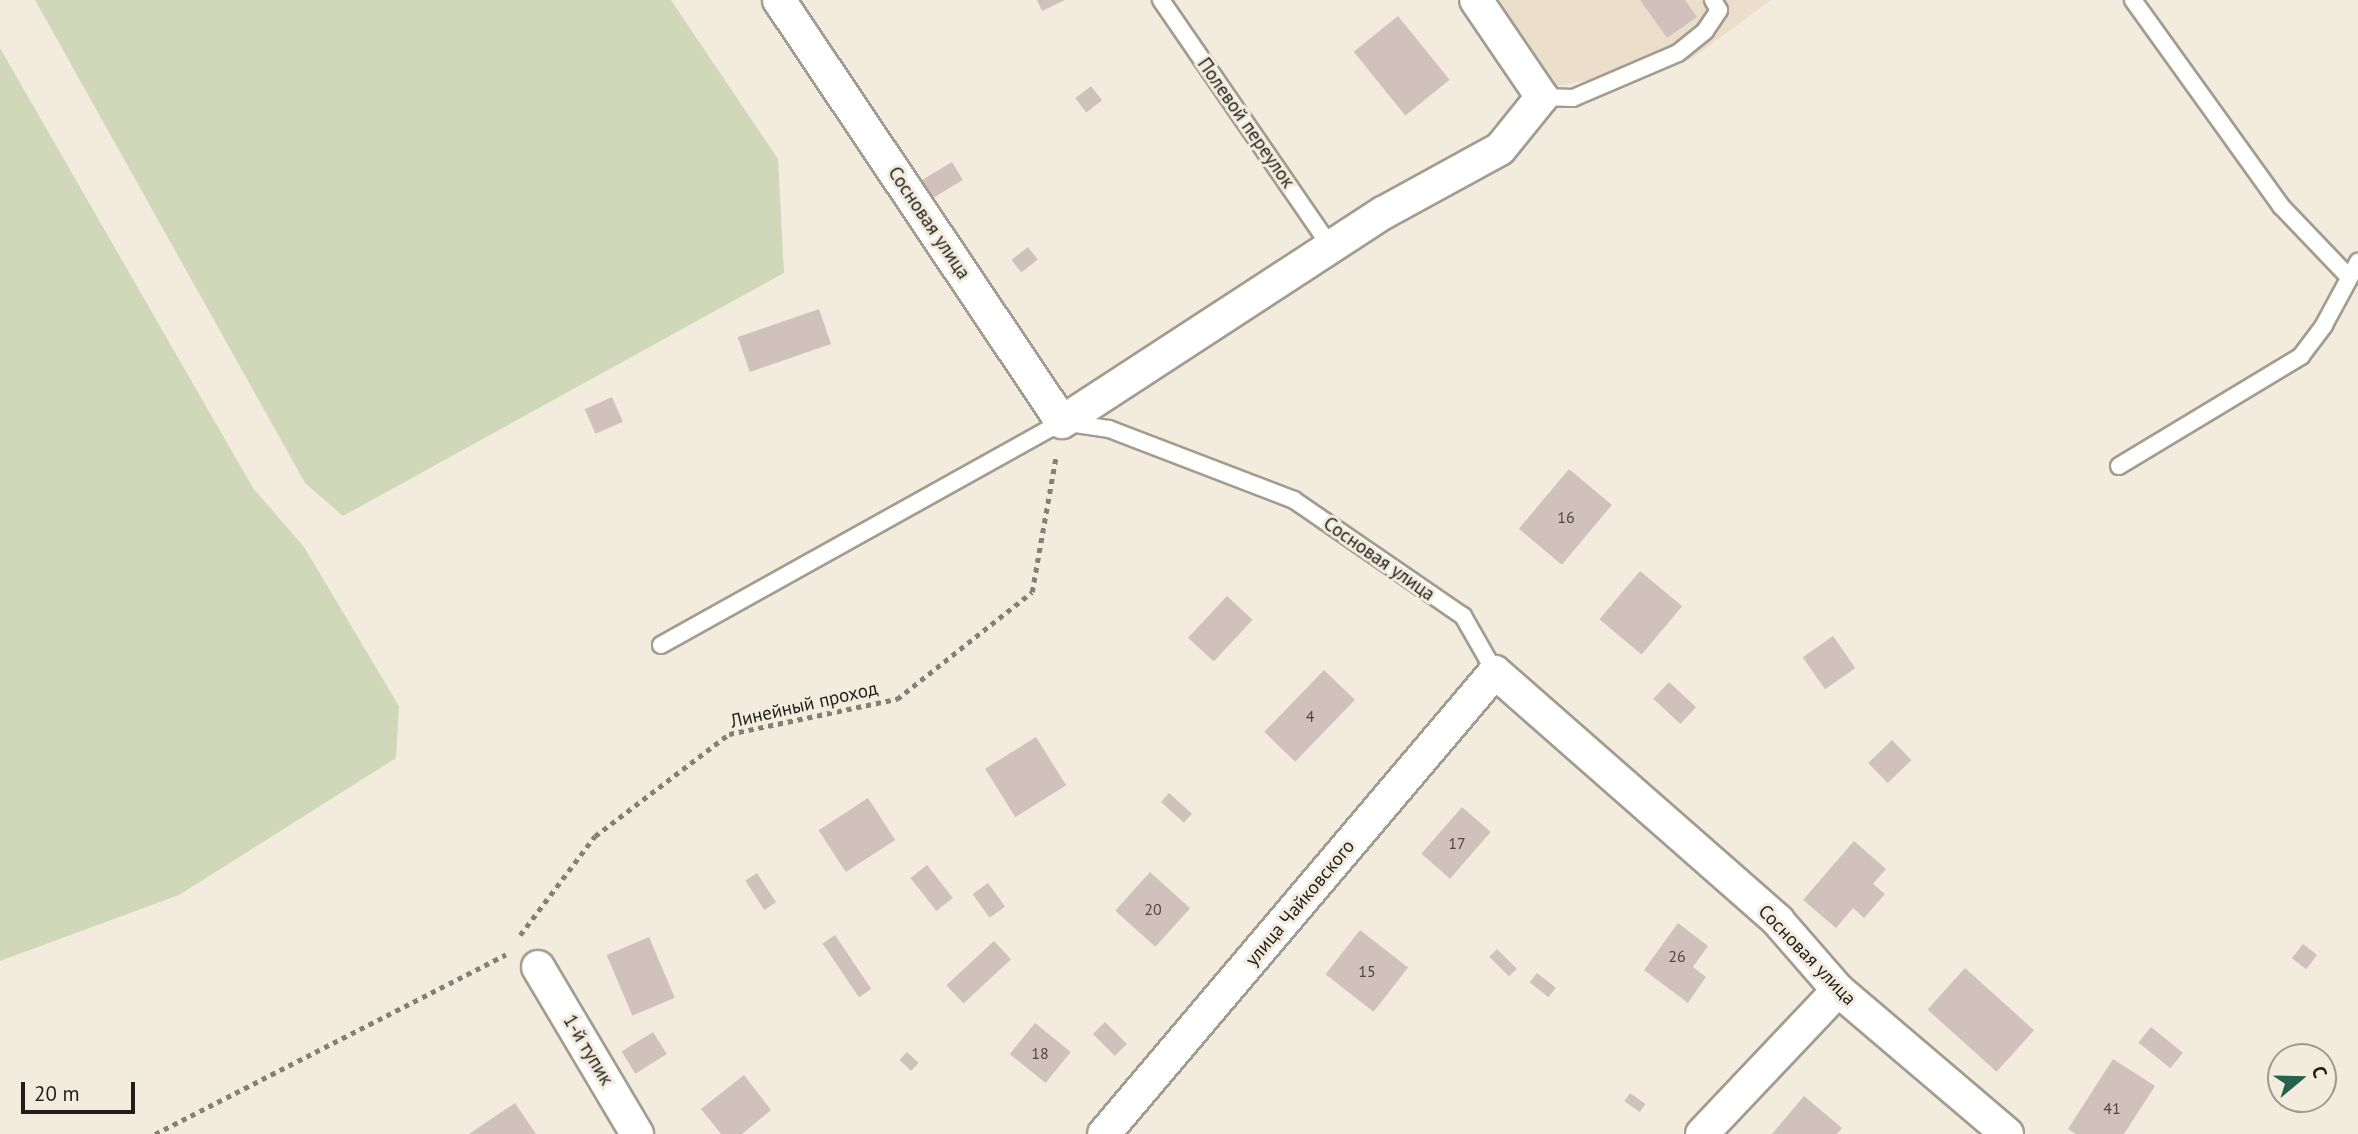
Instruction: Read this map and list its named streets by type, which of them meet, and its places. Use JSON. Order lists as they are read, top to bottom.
{
  "streets": {
    "street": ["Сосновая улица", "улица Чайковского", "1-й тупик"],
    "lane": ["Полевой переулок"],
    "path": ["Линейный проход"]
  },
  "crossings": [
    ["Сосновая улица", "Линейный проход"],
    ["Сосновая улица", "улица Чайковского"]
  ],
  "house_numbers": [
    "16",
    "4",
    "17",
    "20",
    "26",
    "15",
    "18",
    "41"
  ],
  "scale_bar": "20 m",
  "north": "right"
}
